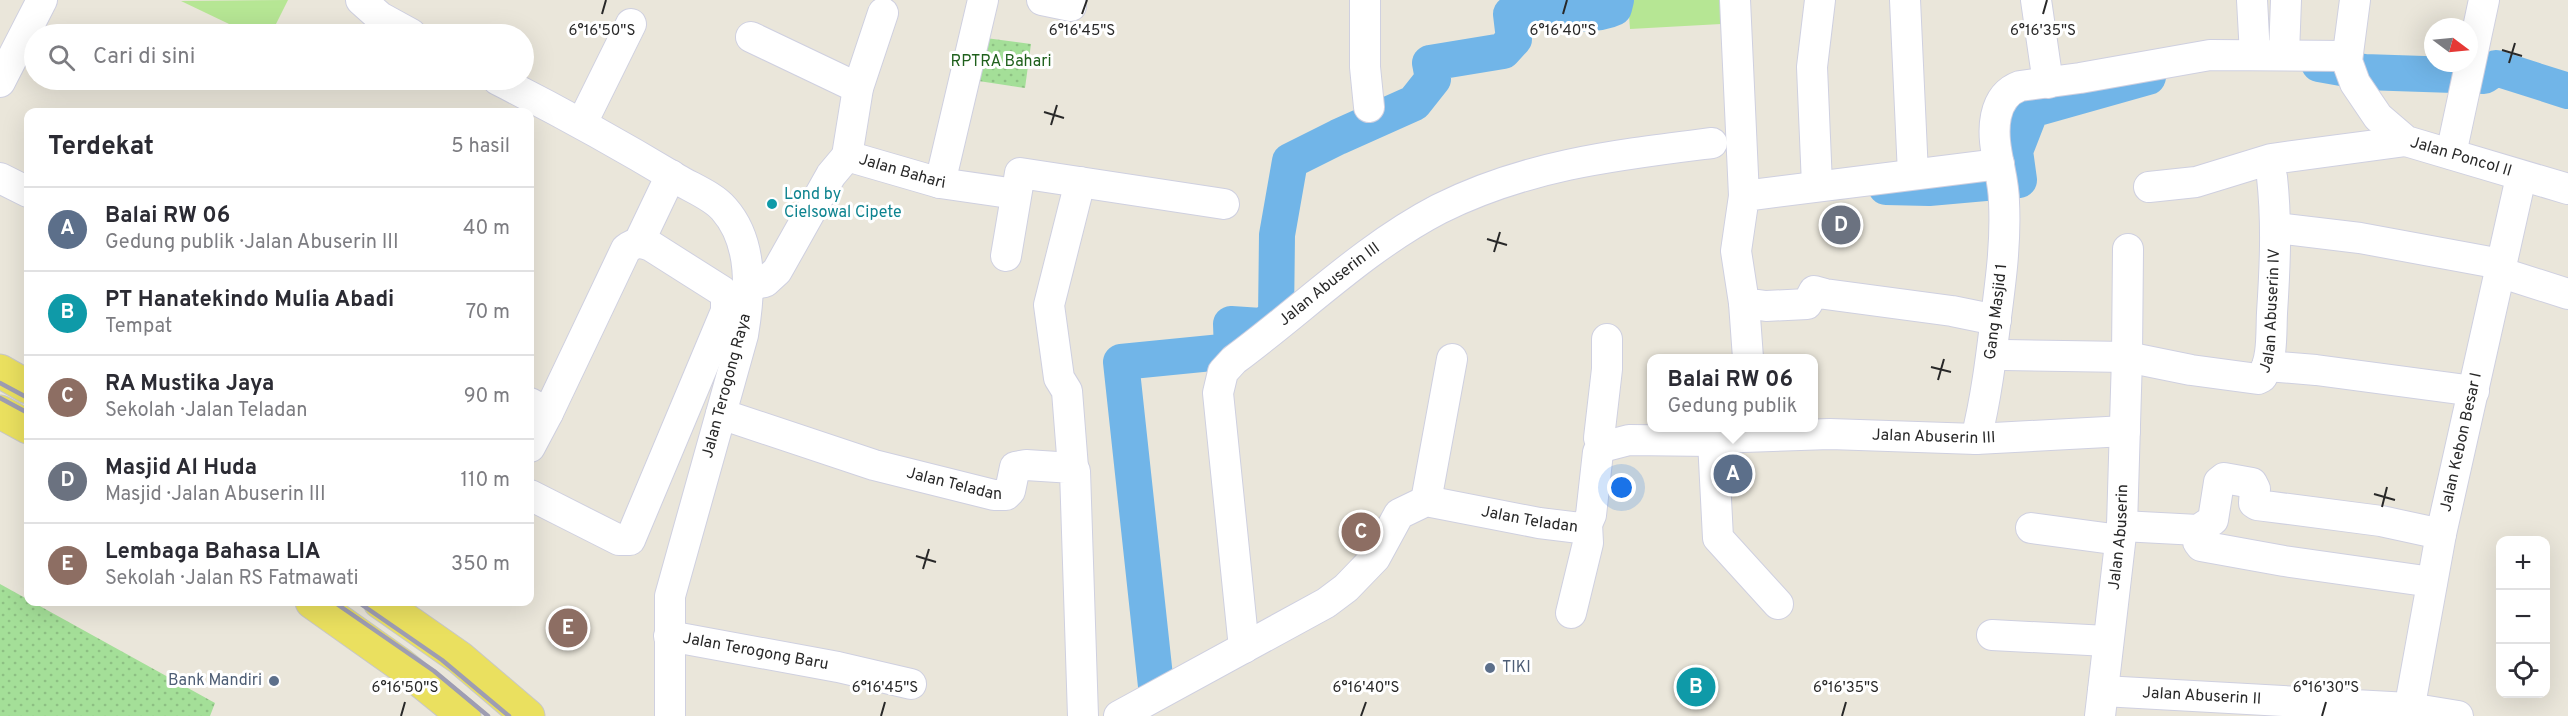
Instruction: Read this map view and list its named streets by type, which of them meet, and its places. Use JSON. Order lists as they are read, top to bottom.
{
  "streets": {
    "street": [
      "Jalan Poncol II",
      "Jalan Bahari",
      "Jalan Abuserin III",
      "Jalan Abuserin IV",
      "Gang Masjid 1",
      "Jalan Terogong Raya",
      "Jalan Kebon Besar I",
      "Jalan Teladan",
      "Jalan Abuserin",
      "Jalan Terogong Baru",
      "Jalan Abuserin II"
    ]
  },
  "crossings": [
    ["Jalan Poncol II", "Gang Masjid 1"],
    ["Jalan Poncol II", "Jalan Kebon Besar I"],
    ["Jalan Bahari", "Jalan Terogong Raya"],
    ["Jalan Abuserin III", "Gang Masjid 1"],
    ["Jalan Abuserin III", "Jalan Teladan"],
    ["Jalan Abuserin III", "Jalan Abuserin"],
    ["Jalan Abuserin IV", "Jalan Abuserin"],
    ["Jalan Terogong Raya", "Jalan Teladan"],
    ["Jalan Terogong Raya", "Jalan Terogong Baru"],
    ["Jalan Kebon Besar I", "Jalan Abuserin II"],
    ["Jalan Abuserin", "Jalan Abuserin II"]
  ],
  "parks": ["RPTRA Bahari"],
  "places": ["Lond by Cielsowal Cipete", "TIKI", "Bank Mandiri"],
  "north": "right",
  "page": {
    "search": "Cari di sini",
    "heading": ["Terdekat", "5 hasil"],
    "list": [
      {
        "mark": "A",
        "name": "Balai RW 06",
        "note": "Gedung publik · Jalan Abuserin III",
        "value": "40 m"
      },
      {
        "mark": "B",
        "name": "PT Hanatekindo Mulia Abadi",
        "note": "Tempat",
        "value": "70 m"
      },
      {
        "mark": "C",
        "name": "RA Mustika Jaya",
        "note": "Sekolah · Jalan Teladan",
        "value": "90 m"
      },
      {
        "mark": "D",
        "name": "Masjid Al Huda",
        "note": "Masjid · Jalan Abuserin III",
        "value": "110 m"
      },
      {
        "mark": "E",
        "name": "Lembaga Bahasa LIA",
        "note": "Sekolah · Jalan RS Fatmawati",
        "value": "350 m"
      }
    ],
    "pins": [
      "D",
      "A",
      "C",
      "E",
      "B"
    ],
    "popup": ["Balai RW 06", "Gedung publik"],
    "map_buttons": ["+", "−"]
  },
  "coordinates": [
    "6°16'50\"S",
    "6°16'45\"S",
    "6°16'40\"S",
    "6°16'35\"S",
    "6°16'30\"S"
  ]
}
